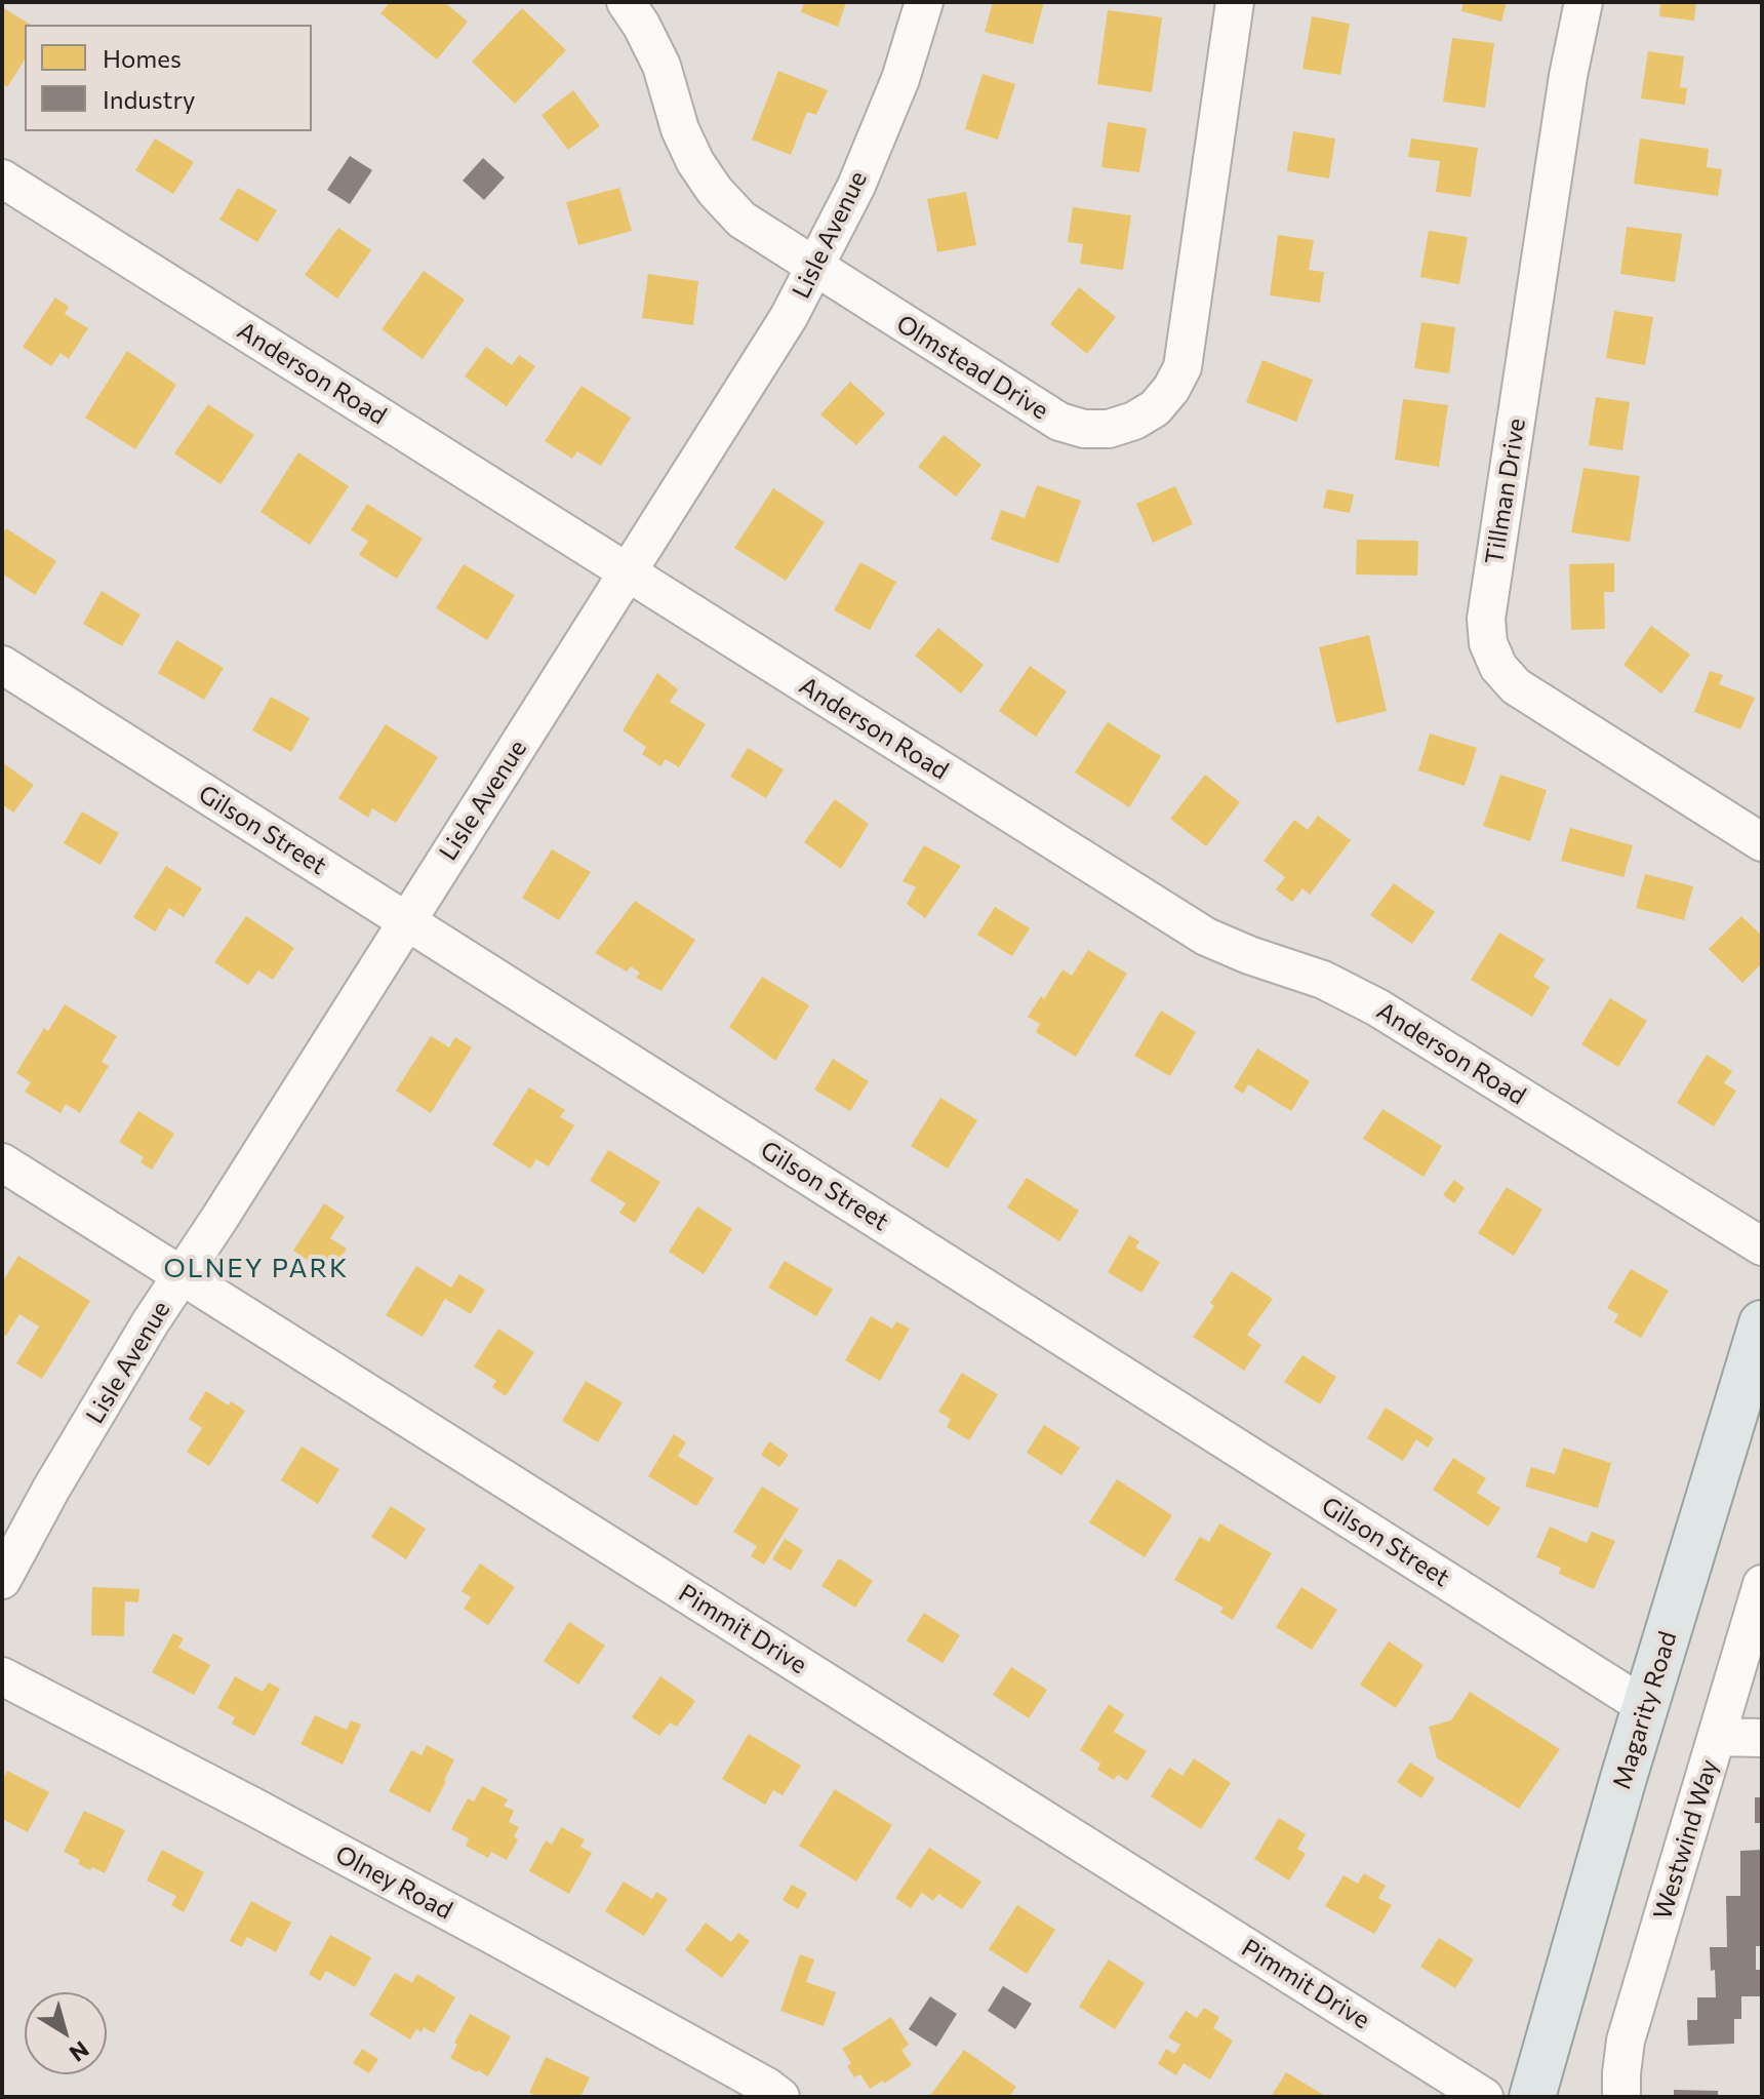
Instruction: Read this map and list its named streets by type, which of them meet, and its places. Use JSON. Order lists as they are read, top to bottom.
{
  "streets": {
    "main road": ["Magarity Road"],
    "street": [
      "Lisle Avenue",
      "Olmstead Drive",
      "Anderson Road",
      "Tillman Drive",
      "Gilson Street",
      "Pimmit Drive",
      "Westwind Way",
      "Olney Road"
    ]
  },
  "crossings": [
    ["Lisle Avenue", "Olmstead Drive"],
    ["Lisle Avenue", "Anderson Road"],
    ["Lisle Avenue", "Gilson Street"],
    ["Lisle Avenue", "Pimmit Drive"],
    ["Gilson Street", "Magarity Road"]
  ],
  "districts": ["OLNEY PARK"],
  "legend": ["Homes", "Industry"],
  "north": "bottom right"
}
